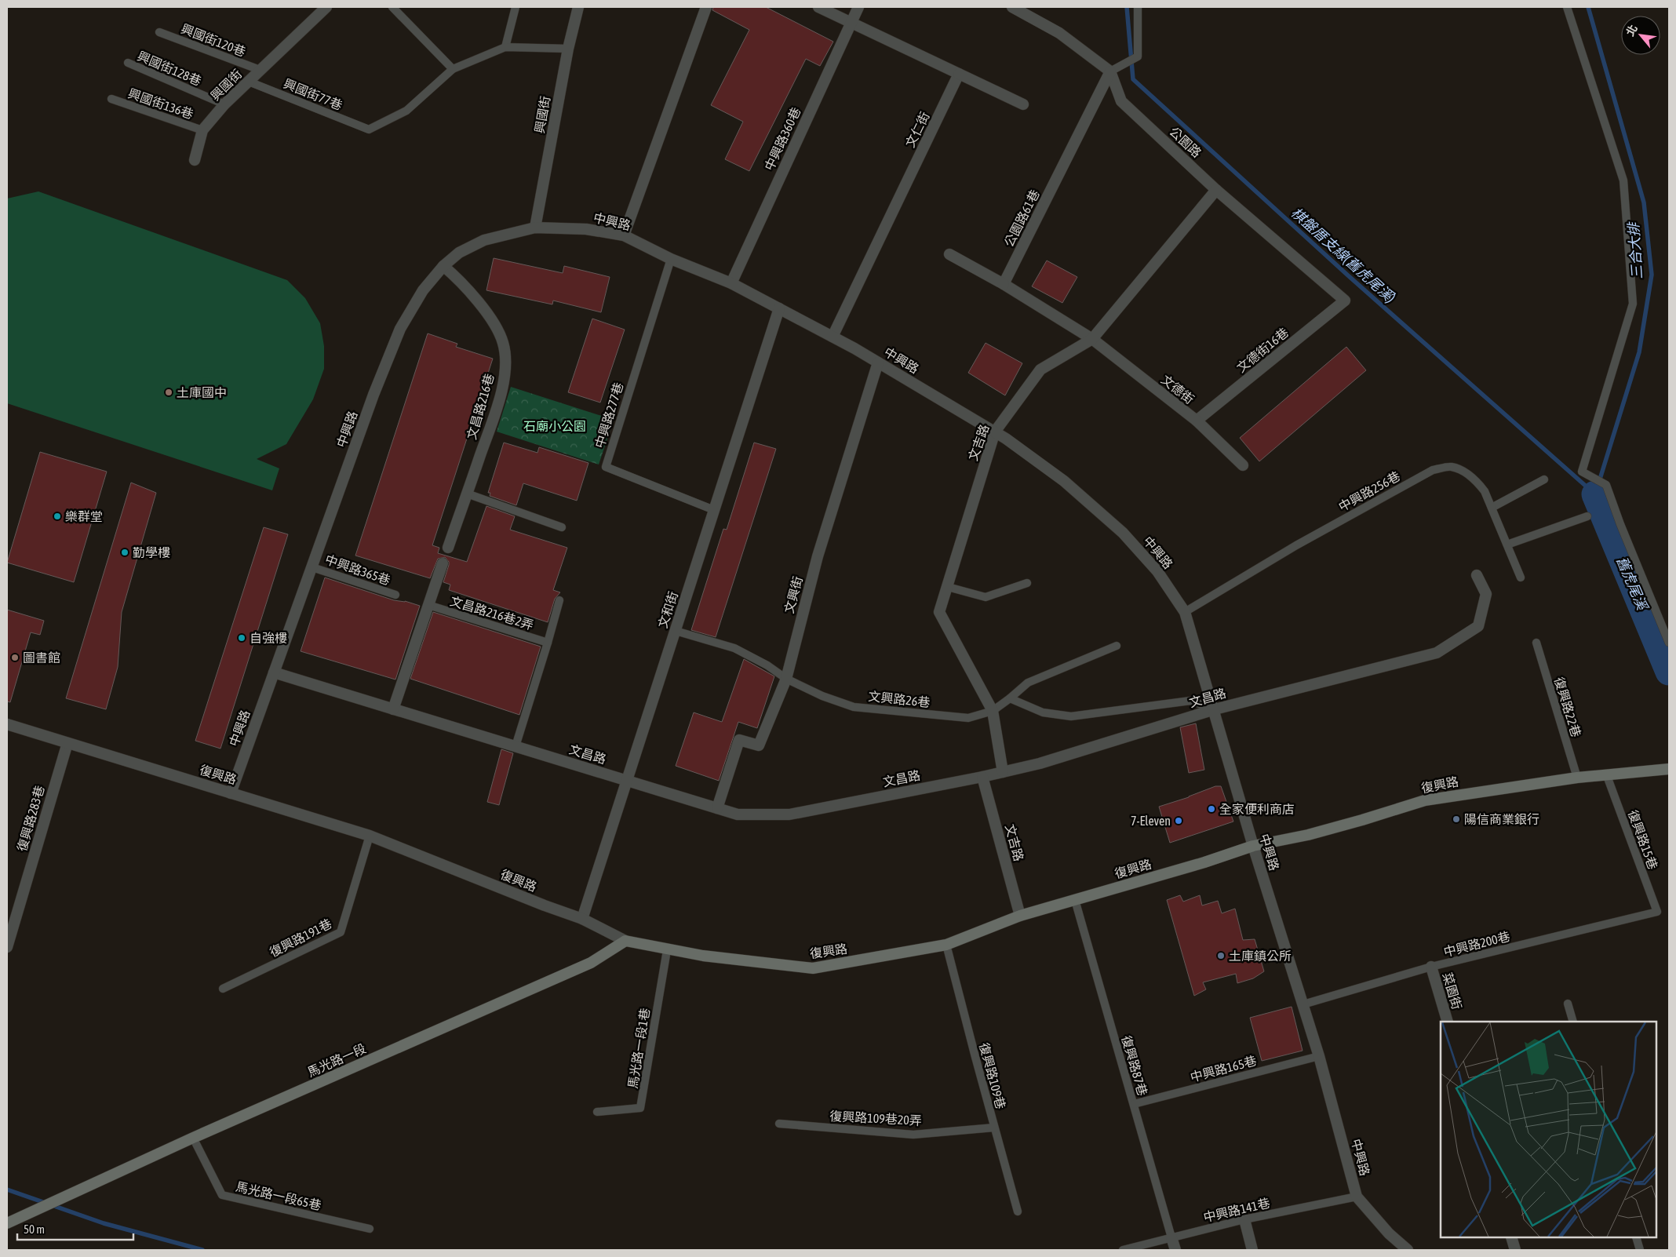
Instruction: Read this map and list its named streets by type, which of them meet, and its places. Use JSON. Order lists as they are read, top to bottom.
{
  "streets": {
    "main road": ["復興路", "馬光路一段"],
    "street": [
      "興國街",
      "文仁街",
      "中興路360巷",
      "公園路",
      "公園路61巷",
      "中興路",
      "文德街16巷",
      "文德街",
      "文昌路216巷",
      "文吉路",
      "文興街",
      "文和街",
      "文昌路",
      "復興路283巷",
      "菜園街"
    ],
    "lane": [
      "興國街120巷",
      "興國街128巷",
      "興國街77巷",
      "興國街136巷",
      "中興路277巷",
      "中興路256巷",
      "中興路365巷",
      "文昌路216巷2弄",
      "文興路26巷",
      "復興路22巷",
      "復興路15巷",
      "復興路191巷",
      "中興路200巷",
      "馬光路一段1巷",
      "復興路87巷",
      "中興路165巷",
      "復興路109巷",
      "復興路109巷20弄",
      "馬光路一段65巷",
      "中興路141巷"
    ]
  },
  "crossings": [
    ["興國街120巷", "興國街"],
    ["興國街128巷", "興國街"],
    ["興國街", "興國街77巷"],
    ["興國街", "興國街136巷"],
    ["興國街", "中興路"],
    ["文仁街", "中興路"],
    ["中興路360巷", "中興路"],
    ["公園路", "公園路61巷"],
    ["公園路", "文德街16巷"],
    ["公園路", "文吉路"],
    ["中興路", "文昌路216巷"],
    ["中興路", "中興路277巷"],
    ["中興路", "文吉路"],
    ["中興路", "中興路256巷"],
    ["中興路", "中興路365巷"],
    ["中興路", "文興街"],
    ["中興路", "文和街"],
    ["中興路", "文昌路"],
    ["中興路", "復興路"],
    ["中興路", "中興路200巷"],
    ["中興路", "中興路165巷"],
    ["中興路", "中興路141巷"],
    ["文德街16巷", "文德街"],
    ["文德街", "文吉路"],
    ["中興路277巷", "文和街"],
    ["文吉路", "文昌路"],
    ["文吉路", "文興路26巷"],
    ["文吉路", "復興路"],
    ["文興街", "文昌路"],
    ["文興街", "文興路26巷"],
    ["文和街", "文昌路"],
    ["文和街", "文興路26巷"],
    ["文和街", "復興路"],
    ["復興路22巷", "復興路"],
    ["復興路", "復興路283巷"],
    ["復興路", "復興路15巷"],
    ["復興路", "復興路191巷"],
    ["復興路", "馬光路一段1巷"],
    ["復興路", "馬光路一段"],
    ["復興路", "復興路87巷"],
    ["復興路", "復興路109巷"],
    ["復興路15巷", "中興路200巷"],
    ["中興路200巷", "菜園街"],
    ["馬光路一段", "馬光路一段65巷"],
    ["復興路87巷", "中興路165巷"],
    ["復興路87巷", "中興路141巷"],
    ["復興路109巷", "復興路109巷20弄"]
  ],
  "water": ["三合大排", "棋盤厝支線(舊虎尾溪)", "舊虎尾溪"],
  "parks": ["石廟小公園"],
  "places": [
    "土庫國中",
    "樂群堂",
    "勤學樓",
    "自強樓",
    "圖書館",
    "全家便利商店",
    "陽信商業銀行",
    "7-Eleven",
    "土庫鎮公所"
  ],
  "scale_bar": "50 m",
  "north": "top left"
}
